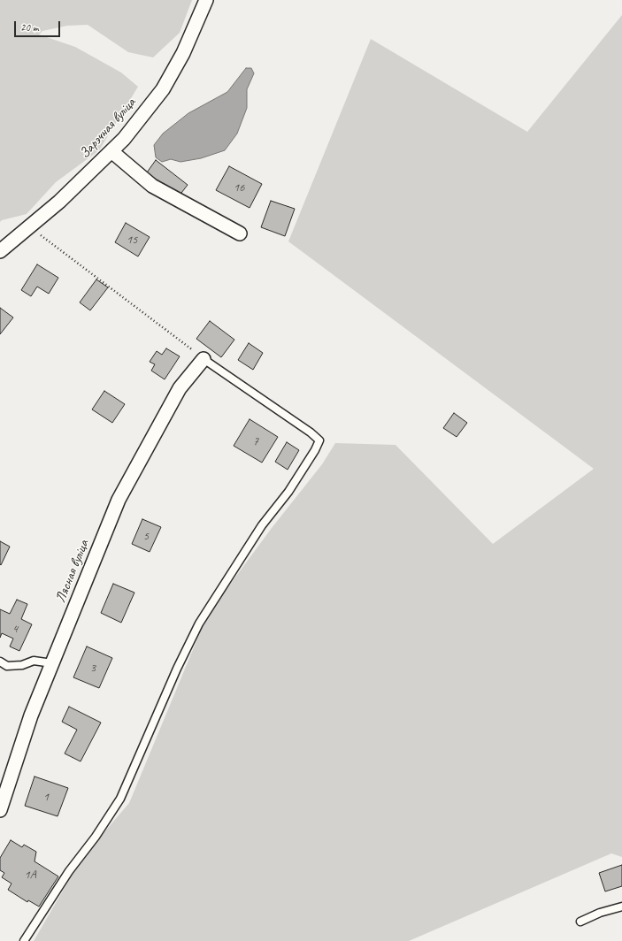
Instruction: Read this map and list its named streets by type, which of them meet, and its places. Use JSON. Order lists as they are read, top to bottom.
{
  "streets": {
    "street": ["Зарэчная вуліца", "Лясная вуліца"]
  },
  "house_numbers": [
    "16",
    "15",
    "7",
    "5",
    "4",
    "3",
    "1",
    "1А"
  ],
  "scale_bar": "20 m"
}
